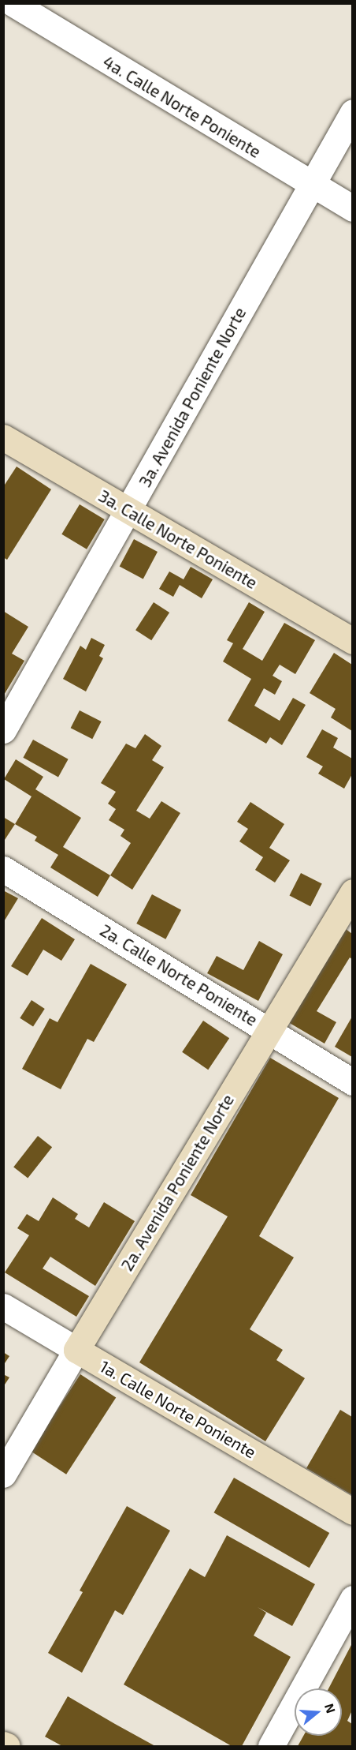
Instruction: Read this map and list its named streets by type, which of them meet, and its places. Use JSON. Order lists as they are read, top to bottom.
{
  "streets": {
    "main road": ["3a. Calle Norte Poniente", "2a. Avenida Poniente Norte", "1a. Calle Norte Poniente"],
    "street": ["4a. Calle Norte Poniente", "3a. Avenida Poniente Norte", "2a. Calle Norte Poniente"]
  },
  "crossings": [
    ["4a. Calle Norte Poniente", "3a. Avenida Poniente Norte"],
    ["3a. Avenida Poniente Norte", "3a. Calle Norte Poniente"],
    ["2a. Calle Norte Poniente", "2a. Avenida Poniente Norte"],
    ["2a. Avenida Poniente Norte", "1a. Calle Norte Poniente"]
  ],
  "north": "right"
}
